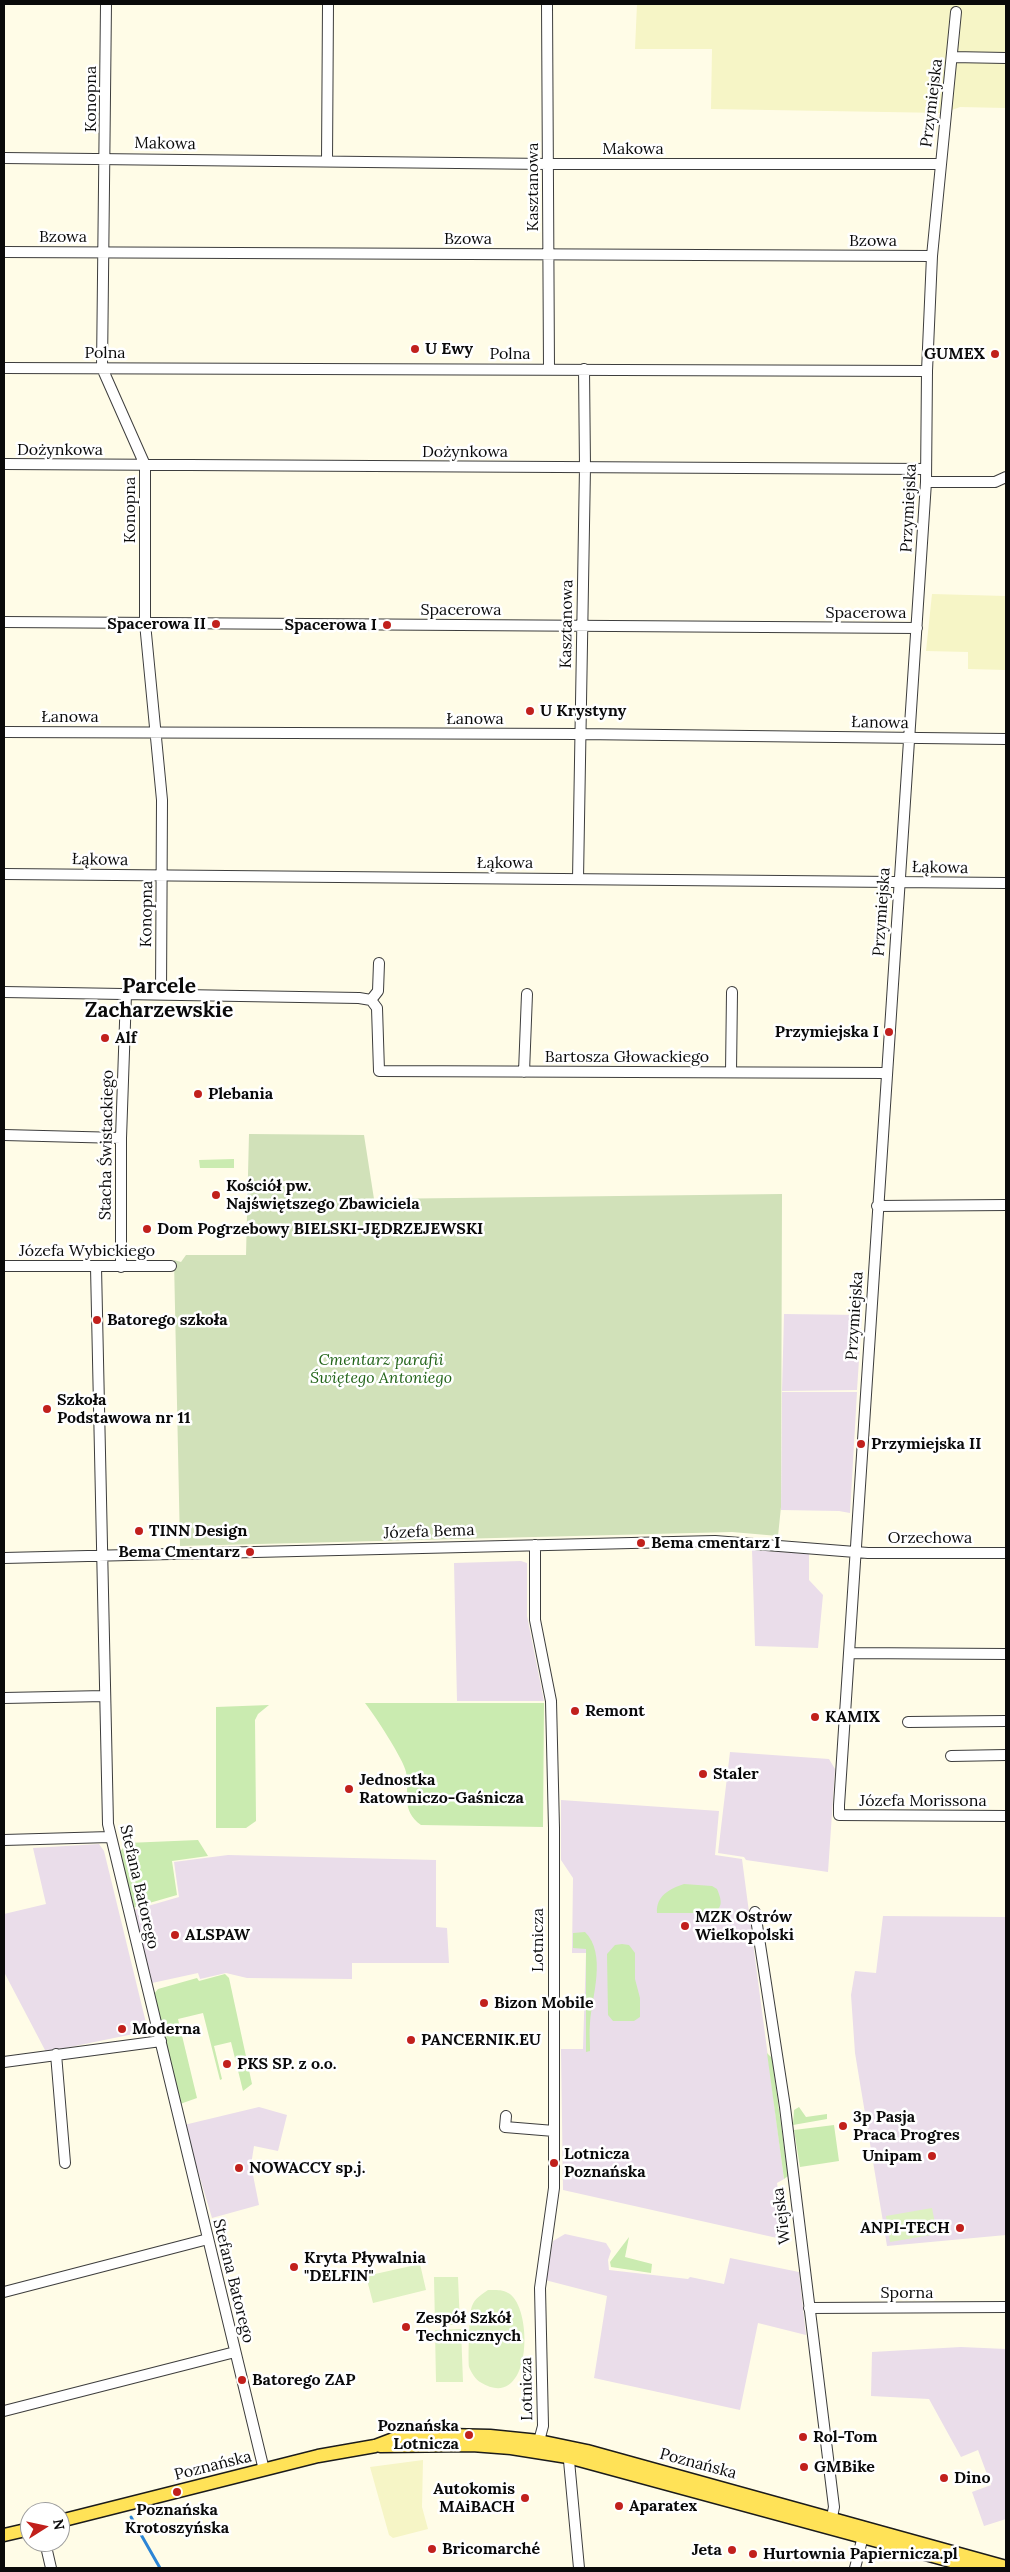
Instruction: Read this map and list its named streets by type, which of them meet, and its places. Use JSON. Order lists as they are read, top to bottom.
{
  "streets": {
    "main road": ["Poznańska"],
    "street": [
      "Konopna",
      "Przymiejska",
      "Makowa",
      "Kasztanowa",
      "Bzowa",
      "Polna",
      "Dożynkowa",
      "Spacerowa",
      "Łanowa",
      "Łąkowa",
      "Bartosza Głowackiego",
      "Stacha Świstackiego",
      "Józefa Wybickiego",
      "Józefa Bema",
      "Orzechowa",
      "Józefa Morissona",
      "Stefana Batorego",
      "Lotnicza",
      "Wiejska",
      "Sporna"
    ]
  },
  "crossings": [
    ["Konopna", "Makowa"],
    ["Konopna", "Bzowa"],
    ["Konopna", "Polna"],
    ["Konopna", "Dożynkowa"],
    ["Konopna", "Spacerowa"],
    ["Konopna", "Łanowa"],
    ["Konopna", "Łąkowa"],
    ["Przymiejska", "Makowa"],
    ["Przymiejska", "Bzowa"],
    ["Przymiejska", "Polna"],
    ["Przymiejska", "Dożynkowa"],
    ["Przymiejska", "Spacerowa"],
    ["Przymiejska", "Łanowa"],
    ["Przymiejska", "Łąkowa"],
    ["Przymiejska", "Bartosza Głowackiego"],
    ["Przymiejska", "Józefa Bema"],
    ["Przymiejska", "Orzechowa"],
    ["Przymiejska", "Józefa Morissona"],
    ["Makowa", "Kasztanowa"],
    ["Kasztanowa", "Bzowa"],
    ["Kasztanowa", "Polna"],
    ["Kasztanowa", "Dożynkowa"],
    ["Kasztanowa", "Spacerowa"],
    ["Kasztanowa", "Łanowa"],
    ["Kasztanowa", "Łąkowa"],
    ["Stacha Świstackiego", "Józefa Wybickiego"],
    ["Józefa Wybickiego", "Stefana Batorego"],
    ["Józefa Bema", "Orzechowa"],
    ["Józefa Bema", "Stefana Batorego"],
    ["Józefa Bema", "Lotnicza"],
    ["Stefana Batorego", "Poznańska"],
    ["Lotnicza", "Poznańska"],
    ["Wiejska", "Sporna"],
    ["Wiejska", "Poznańska"]
  ],
  "districts": ["Parcele Zacharzewskie"],
  "parks": ["Cmentarz parafii Świętego Antoniego"],
  "places": [
    "U Ewy",
    "GUMEX",
    "Spacerowa II",
    "Spacerowa I",
    "U Krystyny",
    "Przymiejska I",
    "Alf",
    "Plebania",
    "Kościół pw. Najświętszego Zbawiciela",
    "Dom Pogrzebowy BIELSKI-JĘDRZEJEWSKI",
    "Batorego szkoła",
    "Szkoła Podstawowa nr 11",
    "Przymiejska II",
    "TINN Design",
    "Bema cmentarz I",
    "Bema Cmentarz",
    "Remont",
    "KAMIX",
    "Staler",
    "Jednostka Ratowniczo-Gaśnicza",
    "MZK Ostrów Wielkopolski",
    "ALSPAW",
    "Bizon Mobile",
    "Moderna",
    "PANCERNIK.EU",
    "PKS SP. z o.o.",
    "3p Pasja Praca Progres",
    "Unipam",
    "Lotnicza Poznańska",
    "NOWACCY sp.j.",
    "ANPI-TECH",
    "Kryta Pływalnia \"DELFIN\"",
    "Zespół Szkół Technicznych",
    "Batorego ZAP",
    "Poznańska Lotnicza",
    "Rol-Tom",
    "GMBike",
    "Dino",
    "Poznańska Krotoszyńska",
    "Autokomis MAiBACH",
    "Aparatex",
    "Bricomarché",
    "Jeta",
    "Hurtownia Papiernicza.pl"
  ],
  "north": "right"
}
